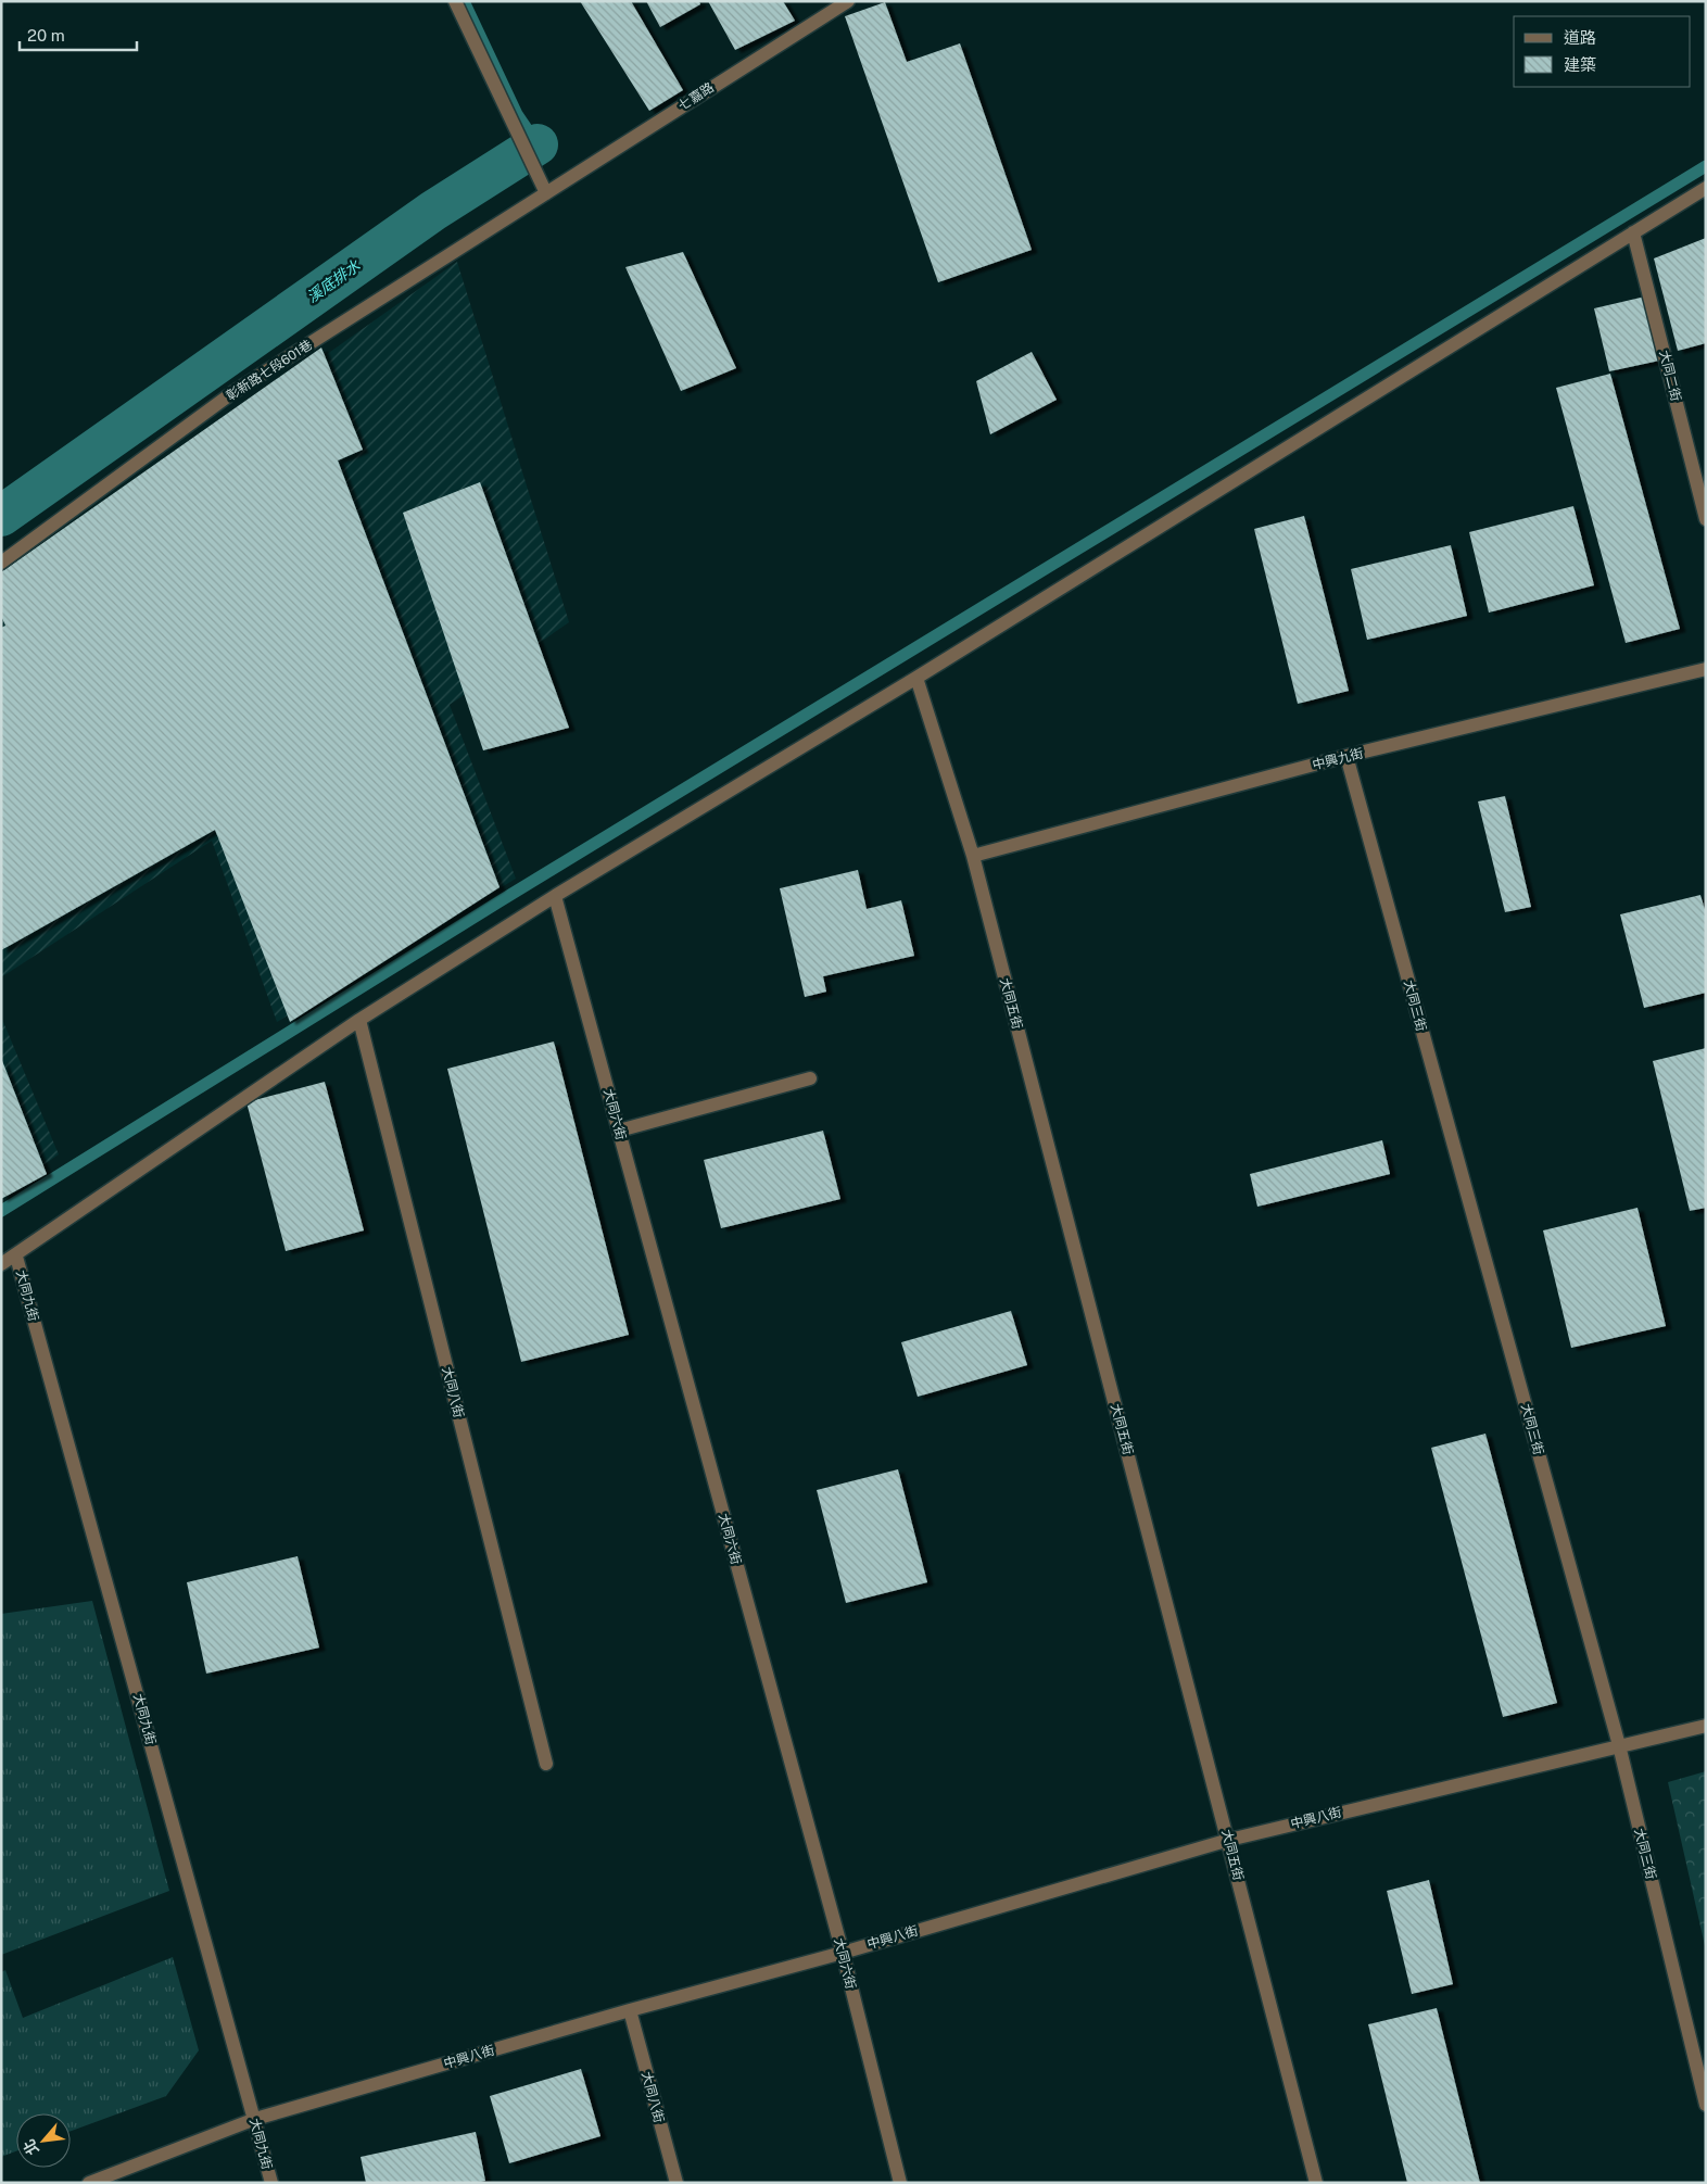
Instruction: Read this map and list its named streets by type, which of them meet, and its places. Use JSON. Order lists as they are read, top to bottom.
{
  "streets": {
    "street": [
      "七嘉路",
      "彰新路七段601巷",
      "大同二街",
      "中興九街",
      "大同五街",
      "大同三街",
      "大同六街",
      "大同九街",
      "大同八街",
      "中興八街"
    ]
  },
  "crossings": [
    ["七嘉路", "彰新路七段601巷"],
    ["中興九街", "大同五街"],
    ["中興九街", "大同三街"],
    ["大同五街", "中興八街"],
    ["大同三街", "中興八街"],
    ["大同六街", "中興八街"],
    ["大同九街", "中興八街"],
    ["大同八街", "中興八街"]
  ],
  "water": ["溪底排水"],
  "legend": ["道路", "建築"],
  "scale_bar": "20 m",
  "north": "bottom left"
}
